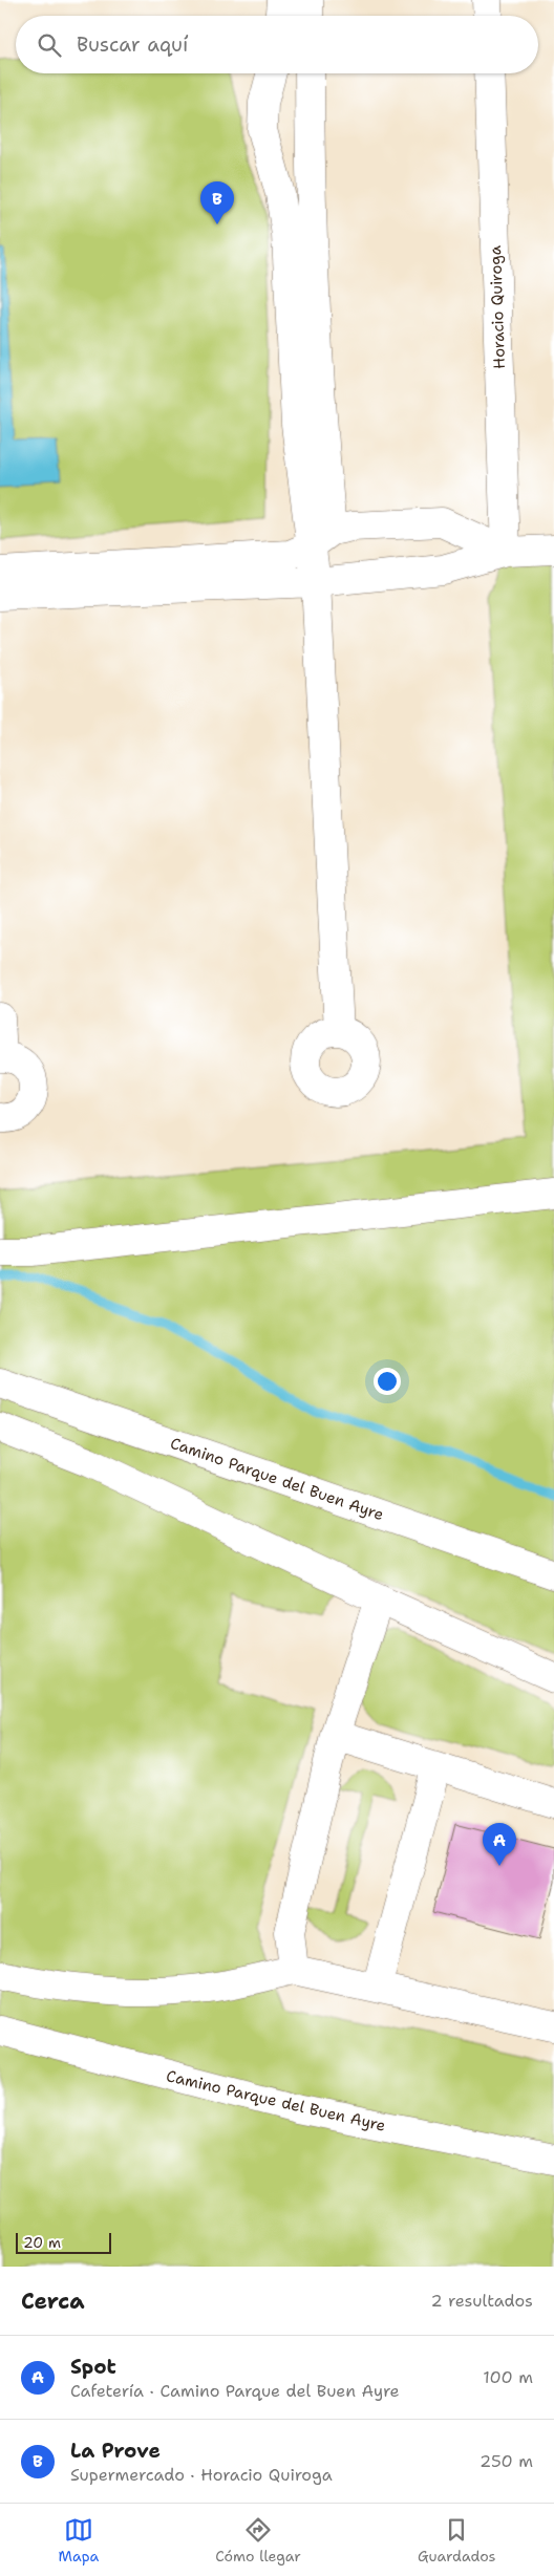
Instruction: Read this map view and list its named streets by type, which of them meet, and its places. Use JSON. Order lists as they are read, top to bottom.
{
  "streets": {
    "main road": ["Horacio Quiroga", "Camino Parque del Buen Ayre"]
  },
  "scale_bar": "20 m",
  "page": {
    "search": "Buscar aquí",
    "pins": ["B", "A"],
    "scale": "20 m",
    "heading": ["Cerca", "2 resultados"],
    "list": [
      {
        "mark": "A",
        "name": "Spot",
        "note": "Cafetería · Camino Parque del Buen Ayre",
        "value": "100 m"
      },
      {
        "mark": "B",
        "name": "La Prove",
        "note": "Supermercado · Horacio Quiroga",
        "value": "250 m"
      }
    ],
    "nav": ["Mapa", "Cómo llegar", "Guardados"]
  }
}
